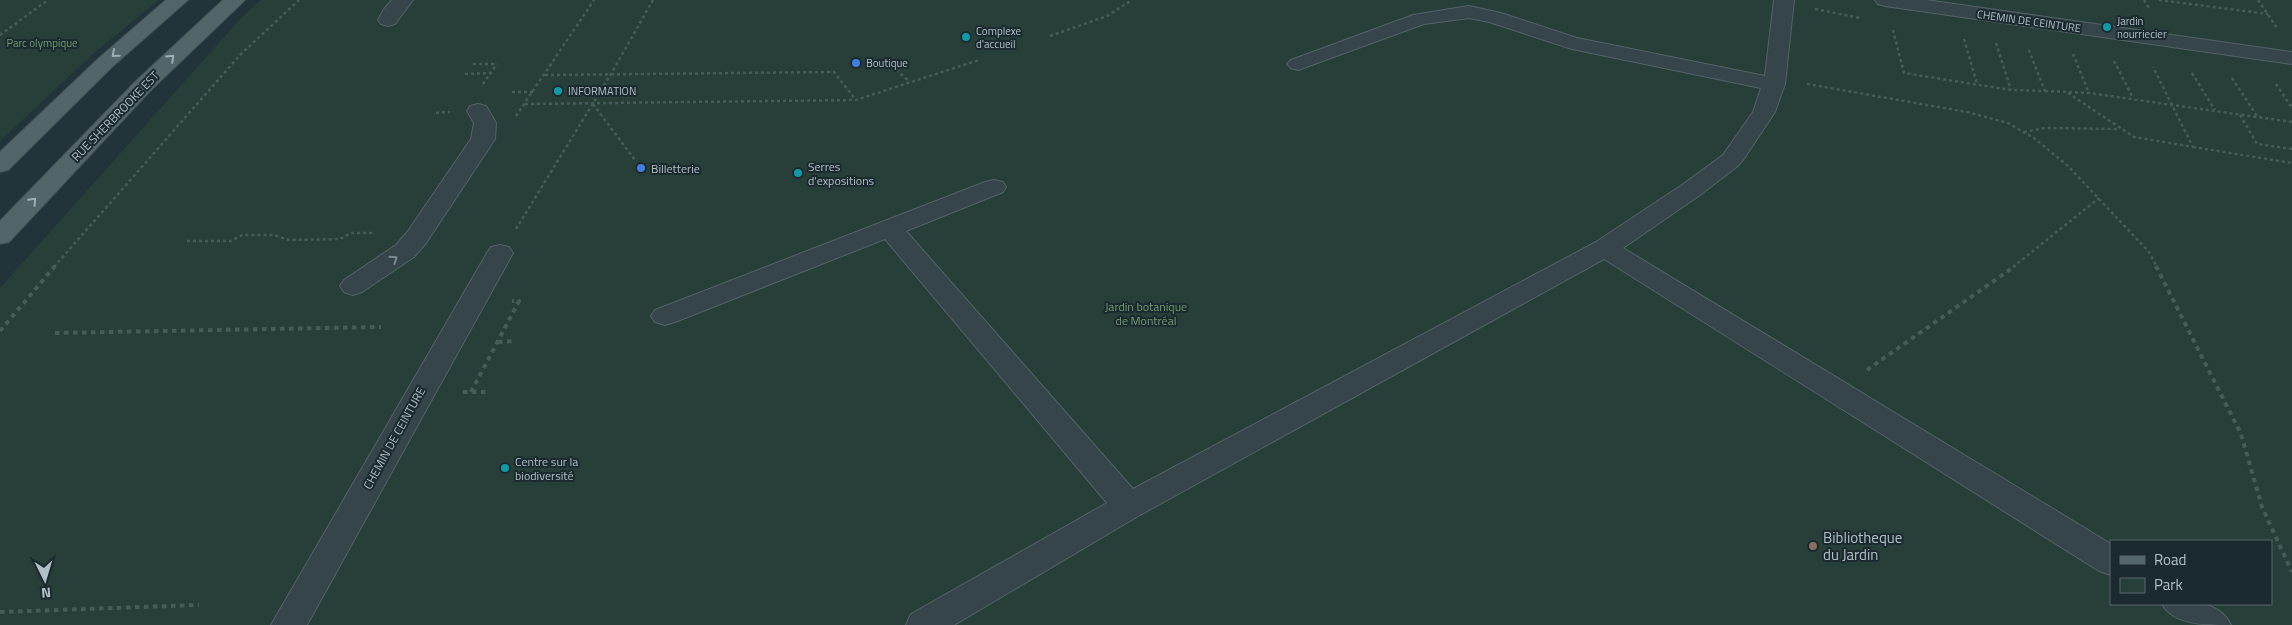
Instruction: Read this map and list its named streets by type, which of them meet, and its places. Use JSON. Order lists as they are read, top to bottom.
{
  "streets": {
    "main road": ["RUE SHERBROOKE EST"],
    "lane": ["CHEMIN DE CEINTURE"]
  },
  "parks": ["Parc olympique", "Jardin botanique de Montréal"],
  "places": [
    "Jardin nourriecier",
    "Complexe d'accueil",
    "Boutique",
    "INFORMATION",
    "Billetterie",
    "Serres d'expositions",
    "Centre sur la biodiversité",
    "Bibliotheque du Jardin"
  ],
  "legend": ["Road", "Park"],
  "north": "bottom"
}
